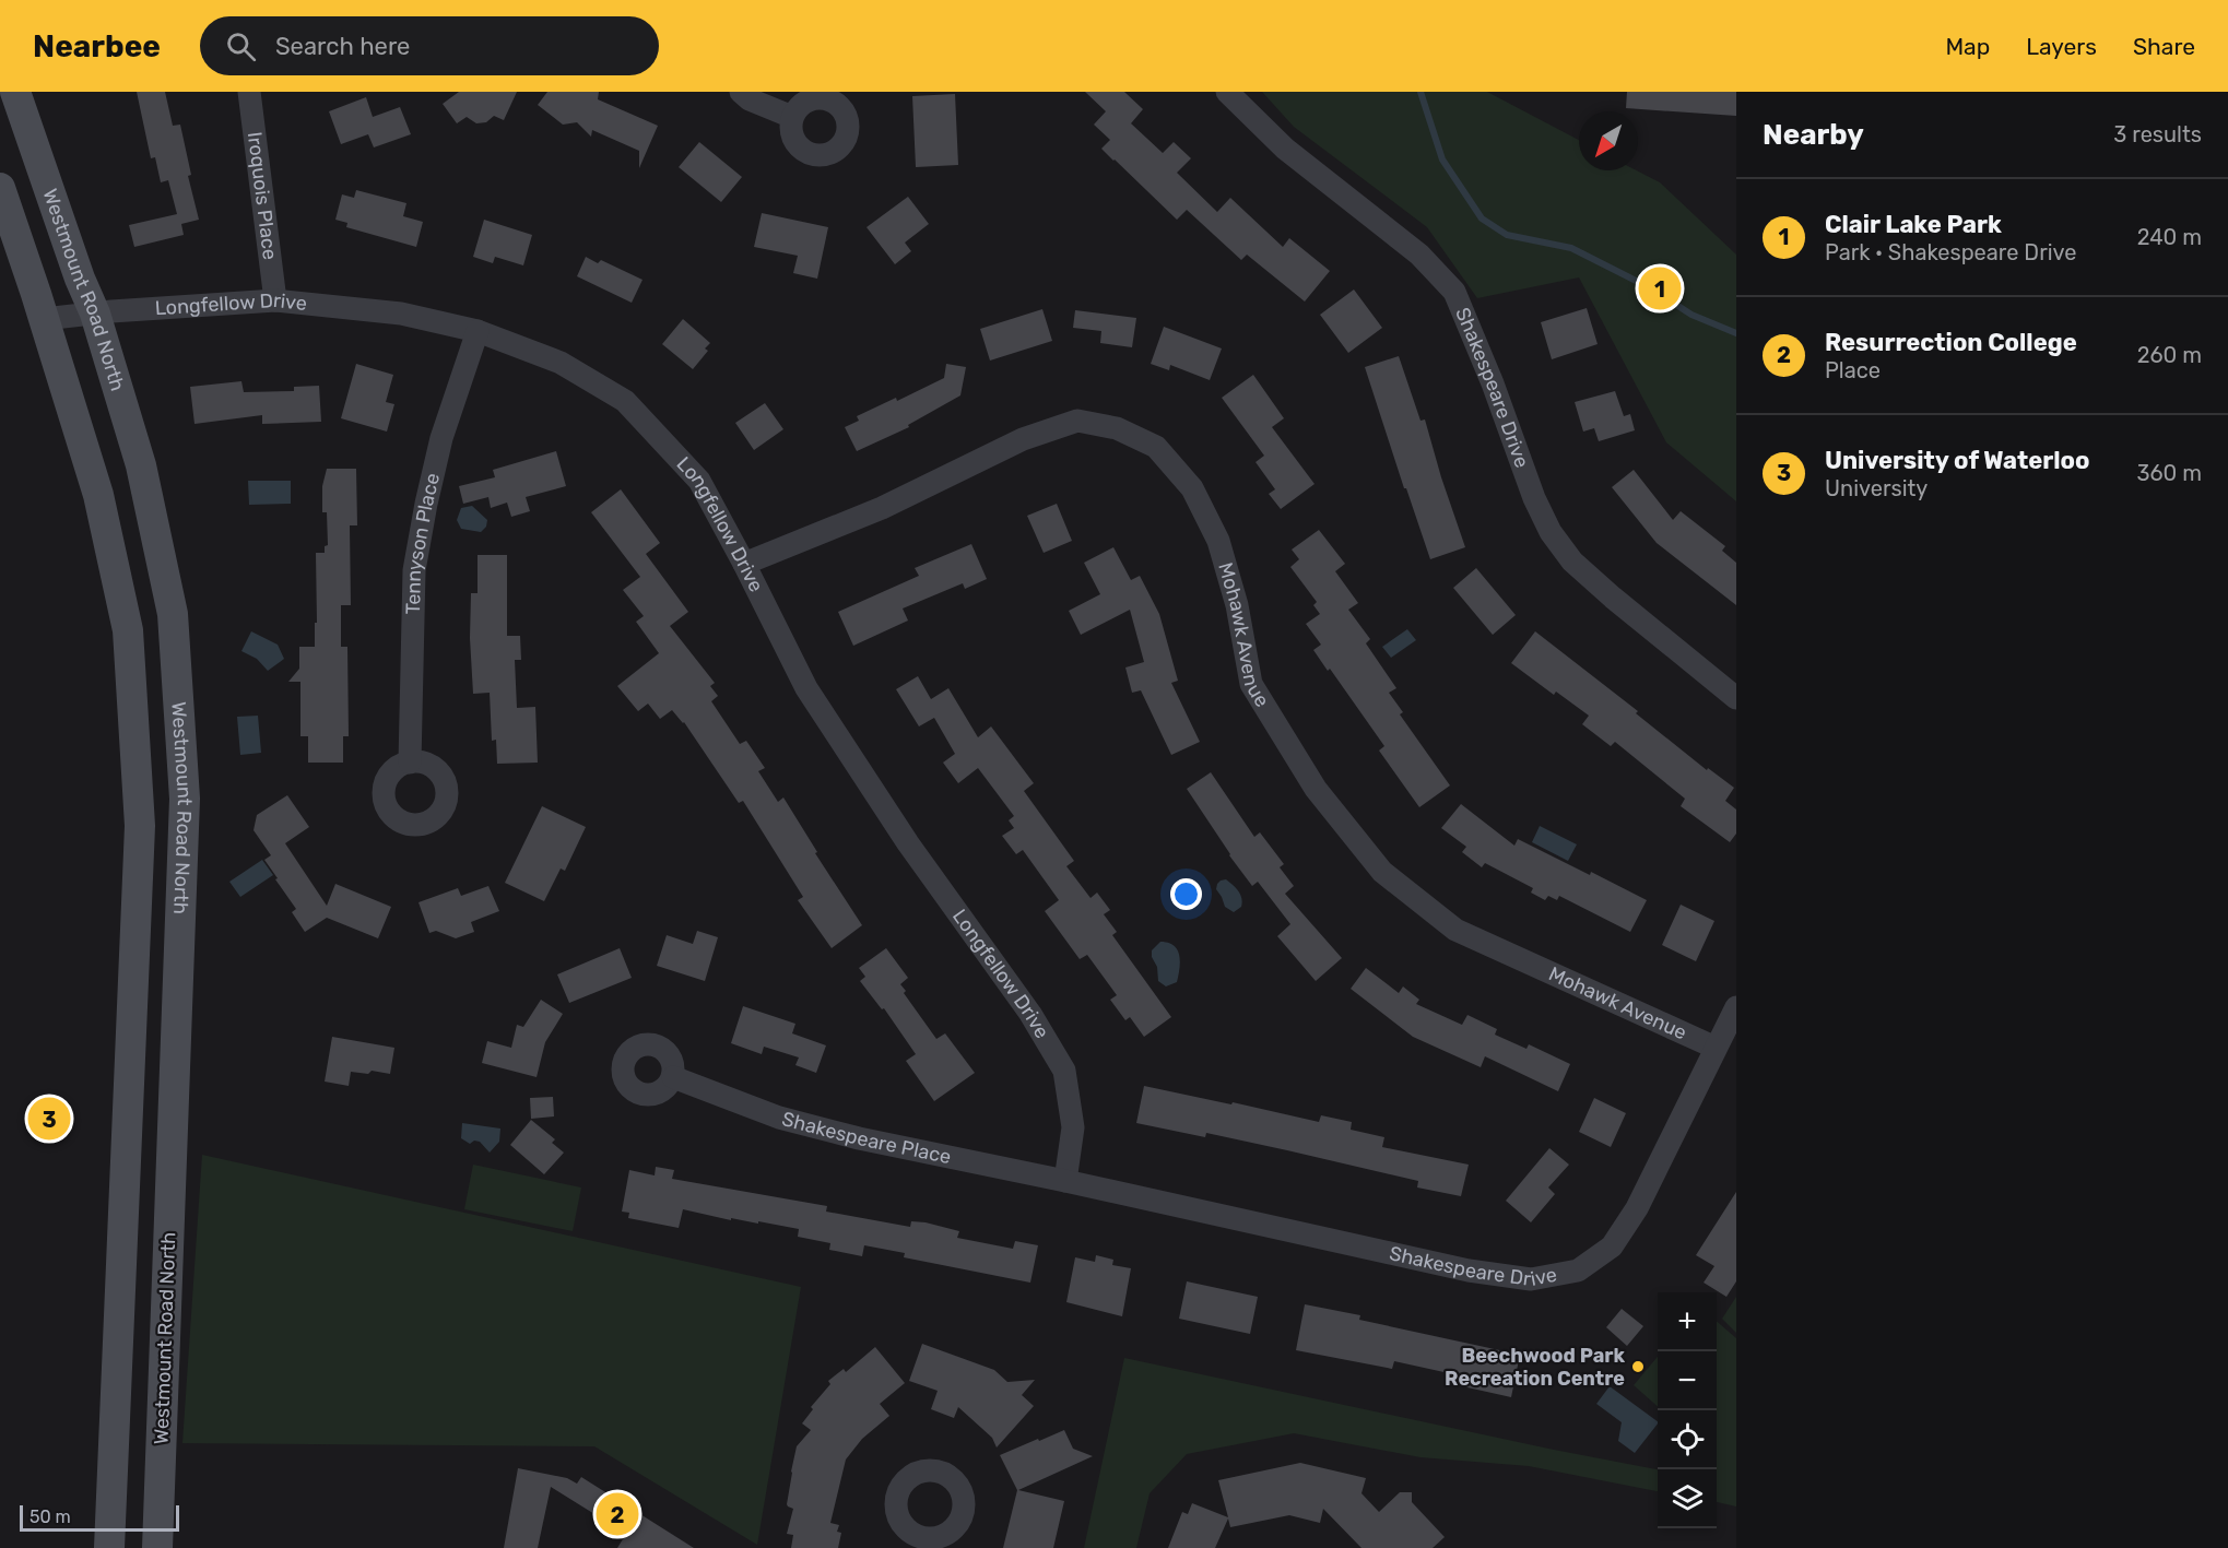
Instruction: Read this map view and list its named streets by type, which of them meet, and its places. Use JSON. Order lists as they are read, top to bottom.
{
  "streets": {
    "main road": ["Westmount Road North"],
    "street": [
      "Iroquois Place",
      "Longfellow Drive",
      "Shakespeare Drive",
      "Tennyson Place",
      "Mohawk Avenue",
      "Shakespeare Place"
    ]
  },
  "crossings": [
    ["Iroquois Place", "Longfellow Drive"],
    ["Westmount Road North", "Longfellow Drive"],
    ["Longfellow Drive", "Shakespeare Drive"],
    ["Longfellow Drive", "Tennyson Place"],
    ["Longfellow Drive", "Mohawk Avenue"],
    ["Longfellow Drive", "Shakespeare Place"],
    ["Shakespeare Drive", "Mohawk Avenue"],
    ["Shakespeare Drive", "Shakespeare Place"]
  ],
  "places": ["Beechwood Park Recreation Centre"],
  "scale_bar": "50 m",
  "north": "bottom left",
  "page": {
    "header": "Nearbee",
    "search": "Search here",
    "nav": ["Map", "Layers", "Share"],
    "heading": ["Nearby", "3 results"],
    "list": [
      {
        "mark": "1",
        "name": "Clair Lake Park",
        "note": "Park · Shakespeare Drive",
        "value": "240 m"
      },
      {
        "mark": "2",
        "name": "Resurrection College",
        "note": "Place",
        "value": "260 m"
      },
      {
        "mark": "3",
        "name": "University of Waterloo",
        "note": "University",
        "value": "360 m"
      }
    ],
    "pins": ["1", "3", "2"],
    "map_buttons": ["+", "−"],
    "scale": "50 m"
  }
}
